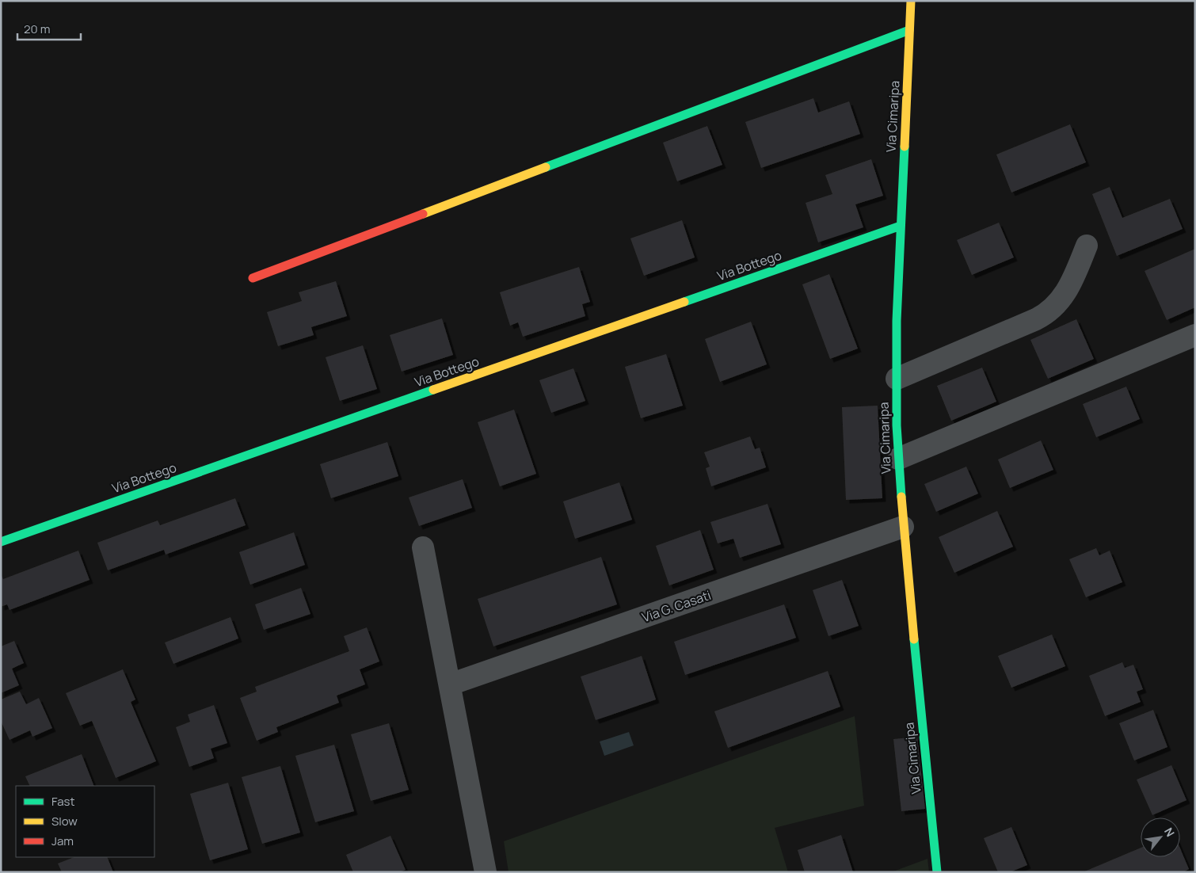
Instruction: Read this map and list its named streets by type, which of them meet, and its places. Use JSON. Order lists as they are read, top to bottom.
{
  "streets": {
    "street": ["Via Cimaripa", "Via Bottego", "Via G. Casati"]
  },
  "crossings": [
    ["Via Cimaripa", "Via Bottego"],
    ["Via Cimaripa", "Via G. Casati"]
  ],
  "legend": ["Fast", "Slow", "Jam"],
  "scale_bar": "20 m",
  "north": "top right"
}
